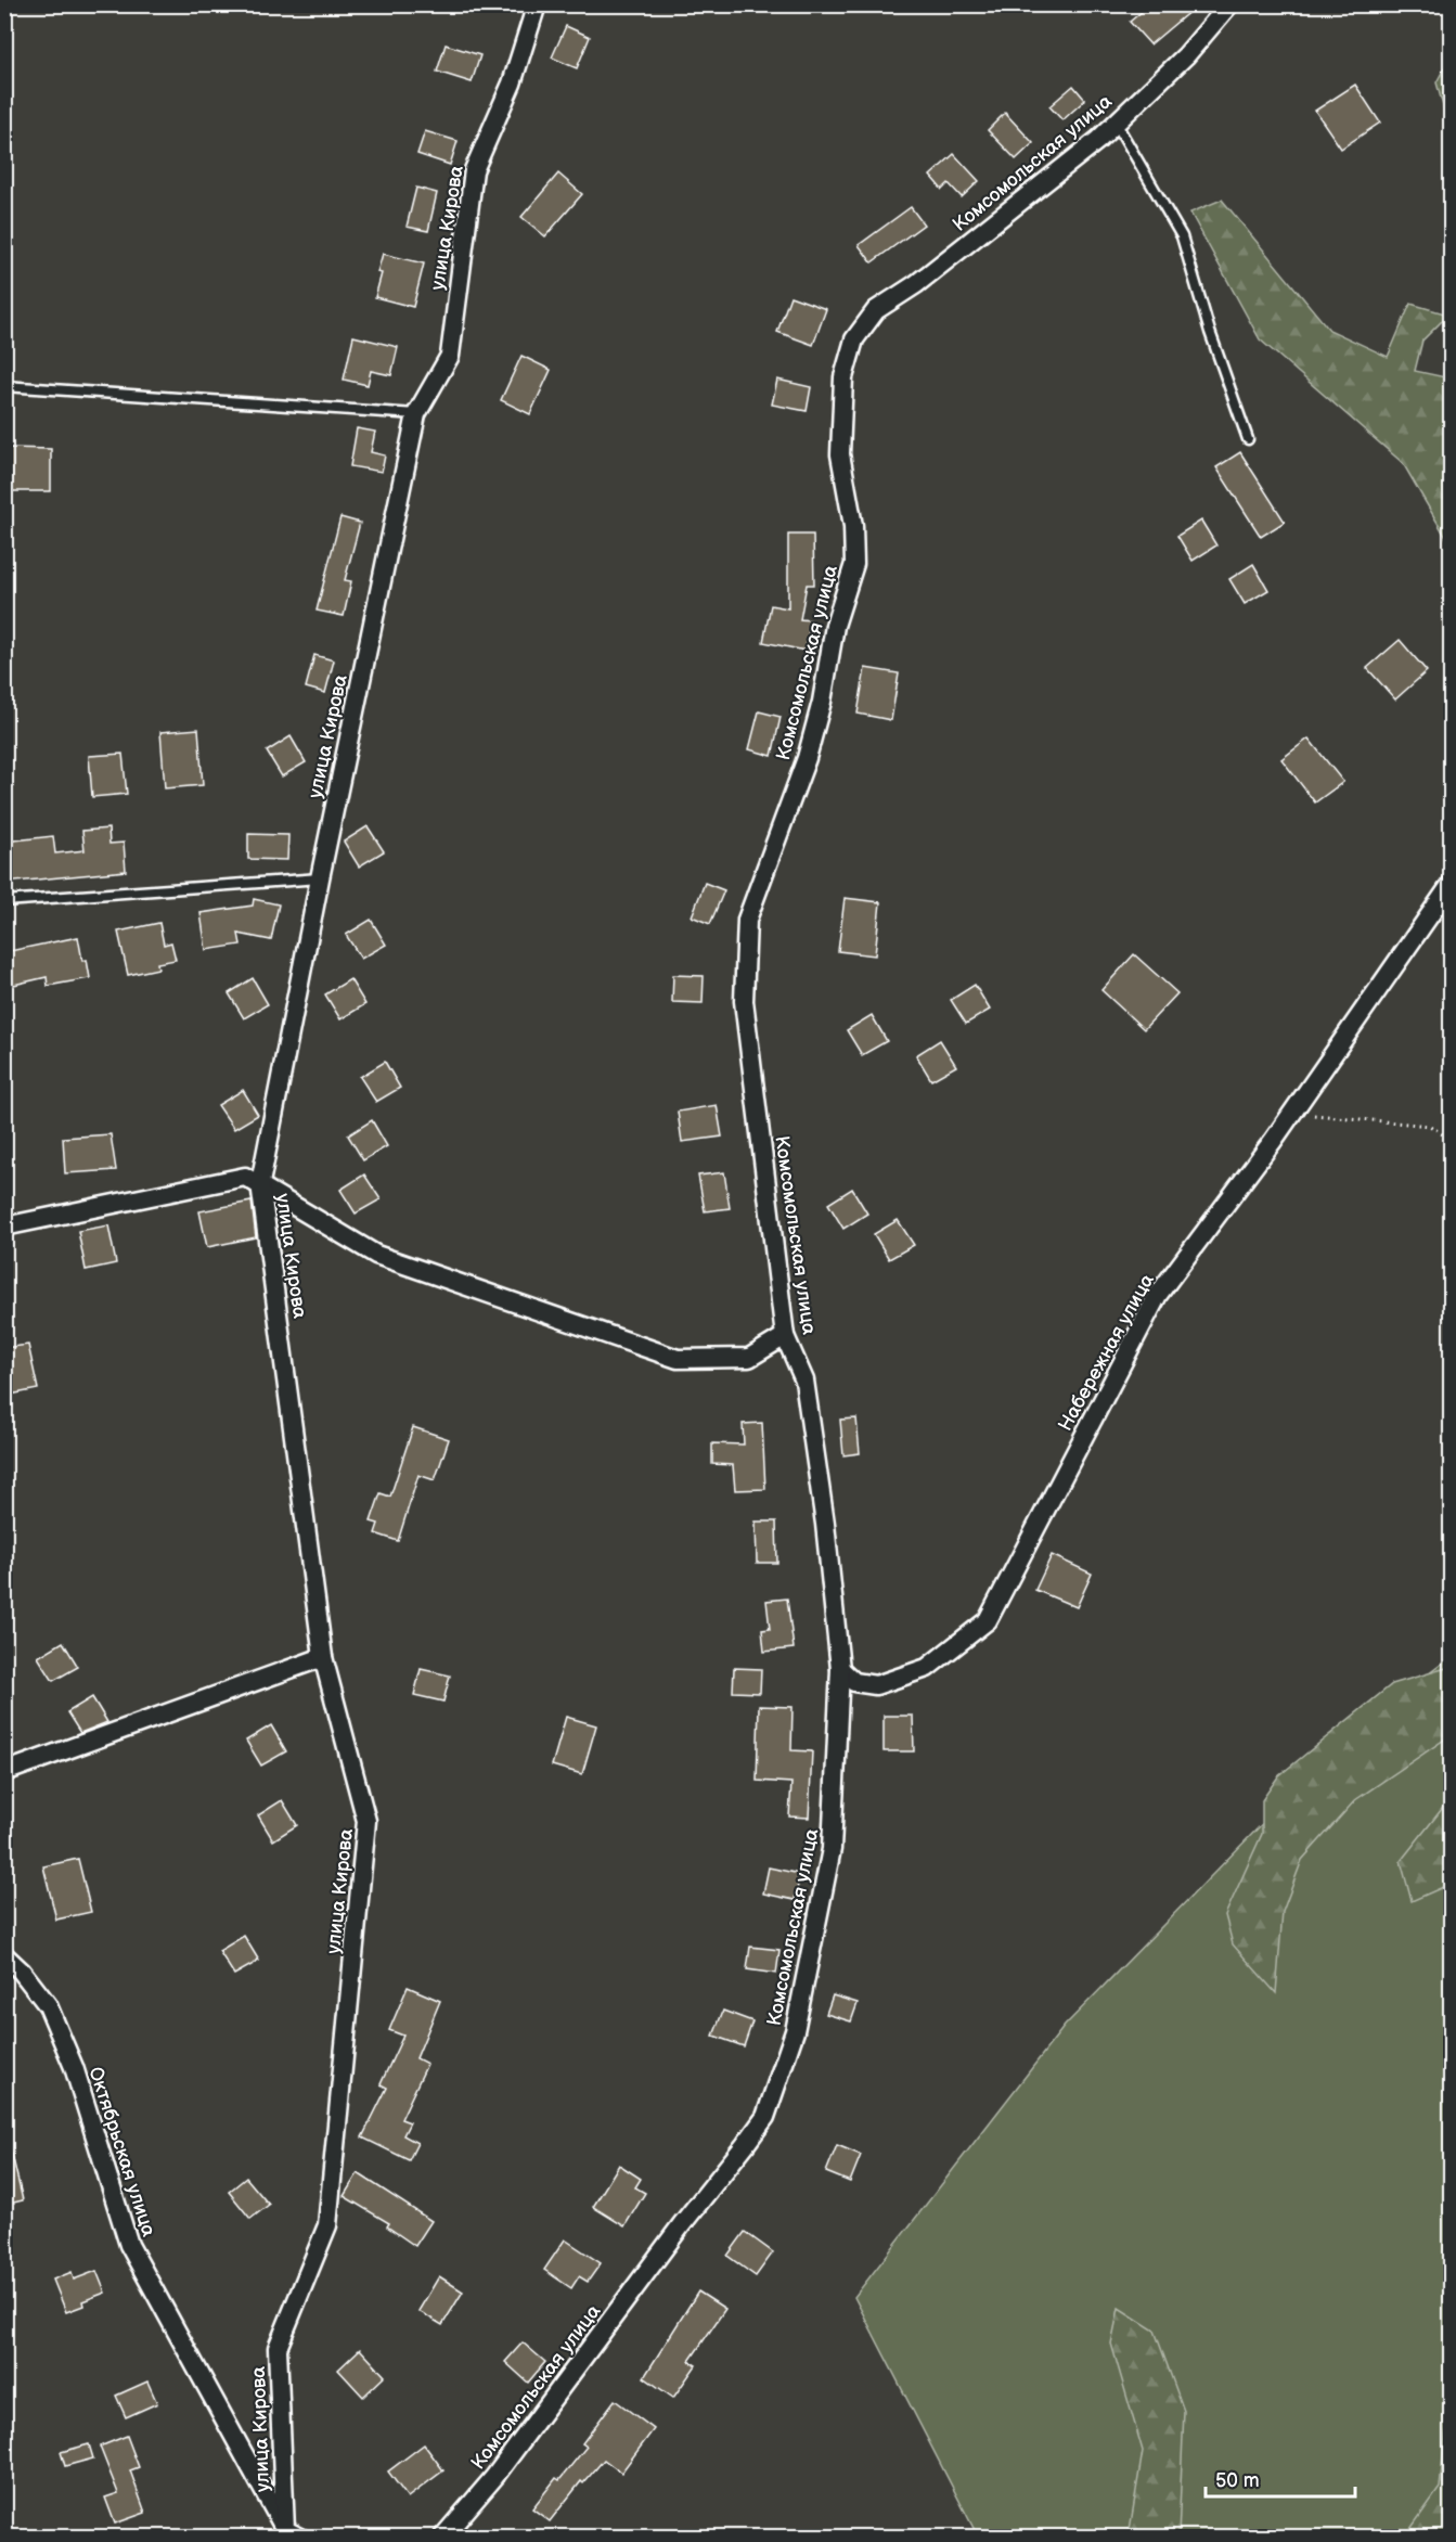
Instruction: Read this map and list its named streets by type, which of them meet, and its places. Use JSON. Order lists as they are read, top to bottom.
{
  "streets": {
    "street": [
      "Комсомольская улица",
      "улица Кирова",
      "Набережная улица",
      "Октябрьская улица"
    ]
  },
  "crossings": [
    ["Комсомольская улица", "Набережная улица"],
    ["улица Кирова", "Октябрьская улица"]
  ],
  "scale_bar": "50 m"
}
